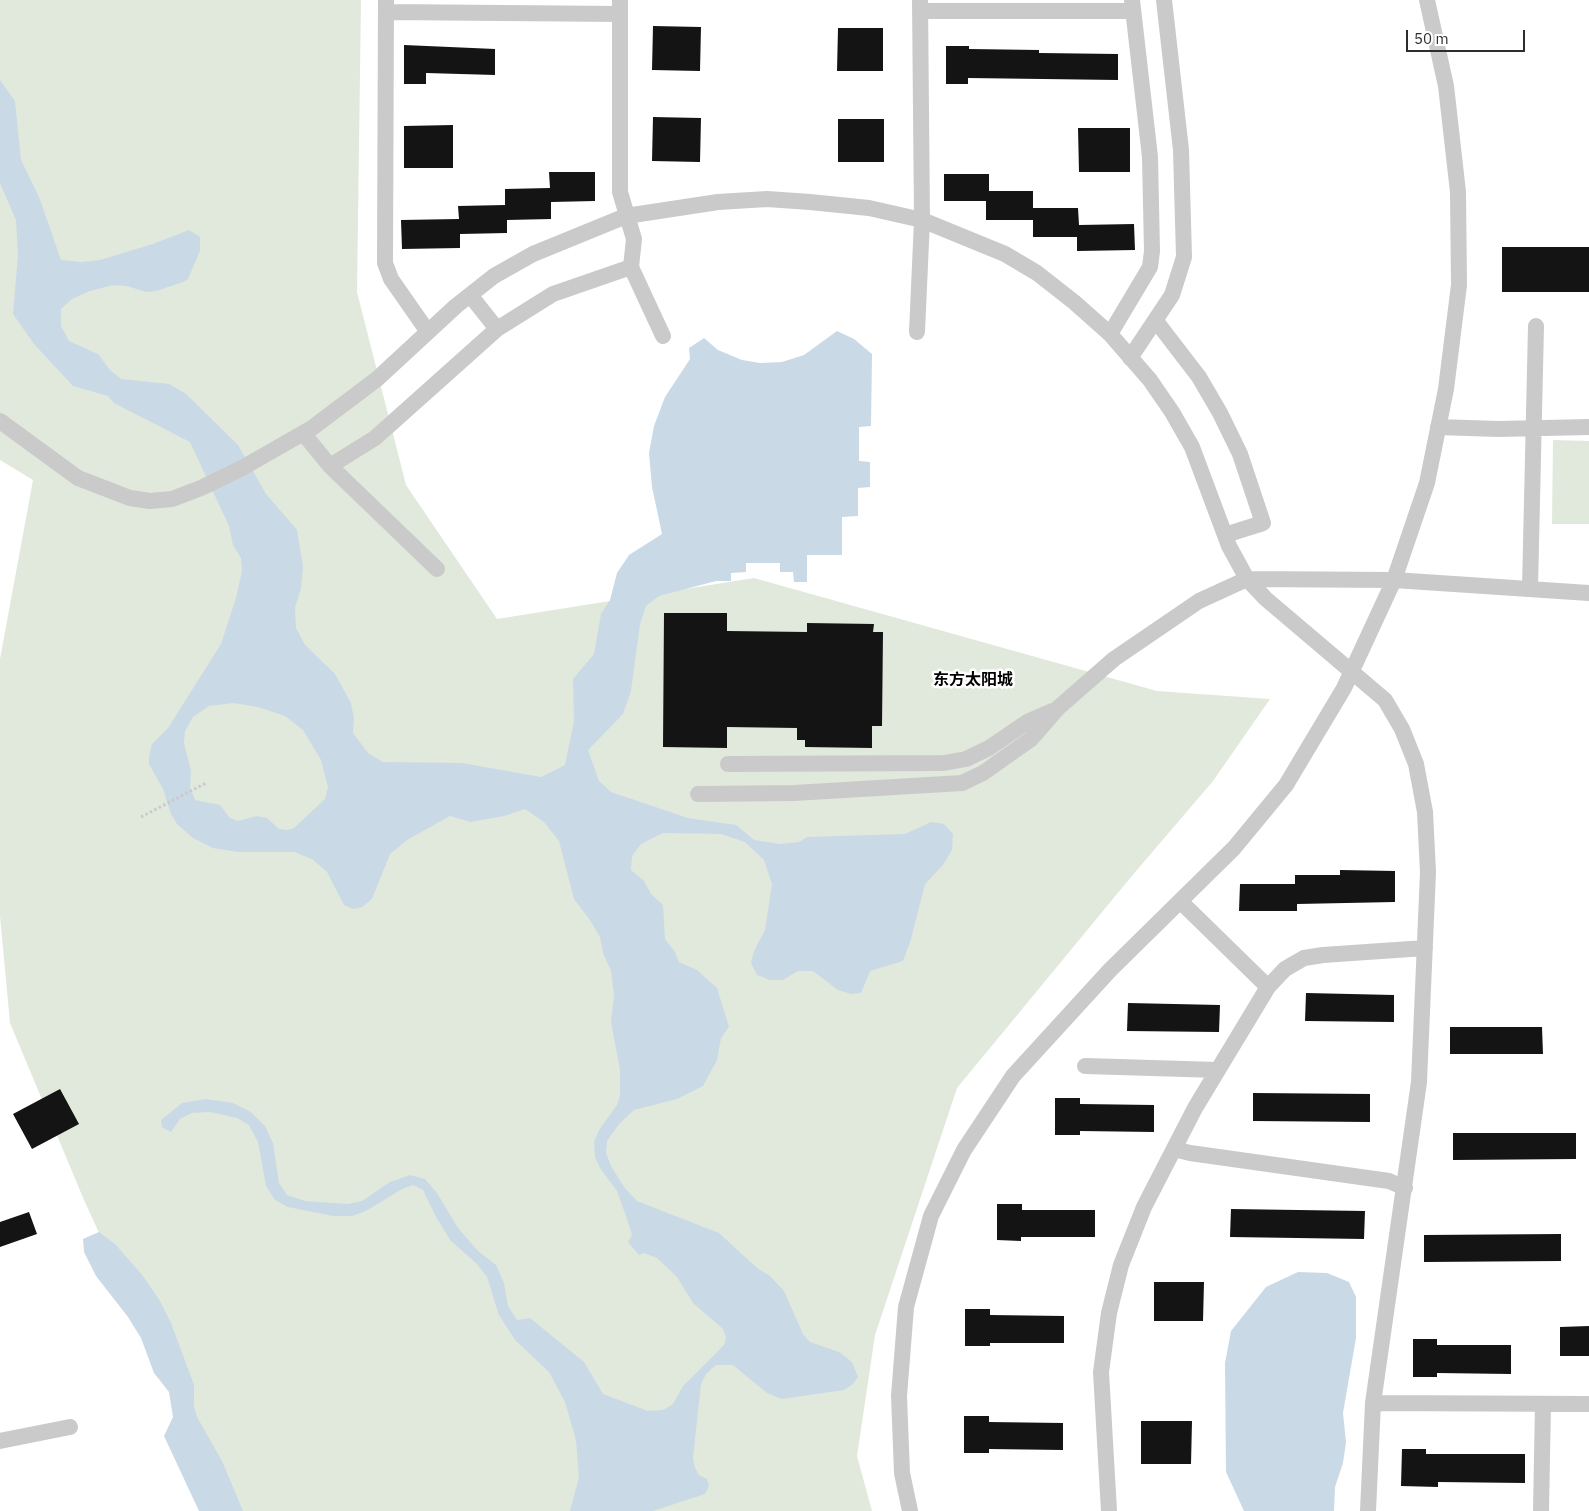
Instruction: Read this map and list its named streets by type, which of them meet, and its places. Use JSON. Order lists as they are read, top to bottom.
{
  "districts": ["东方太阳城"],
  "scale_bar": "50 m"
}
